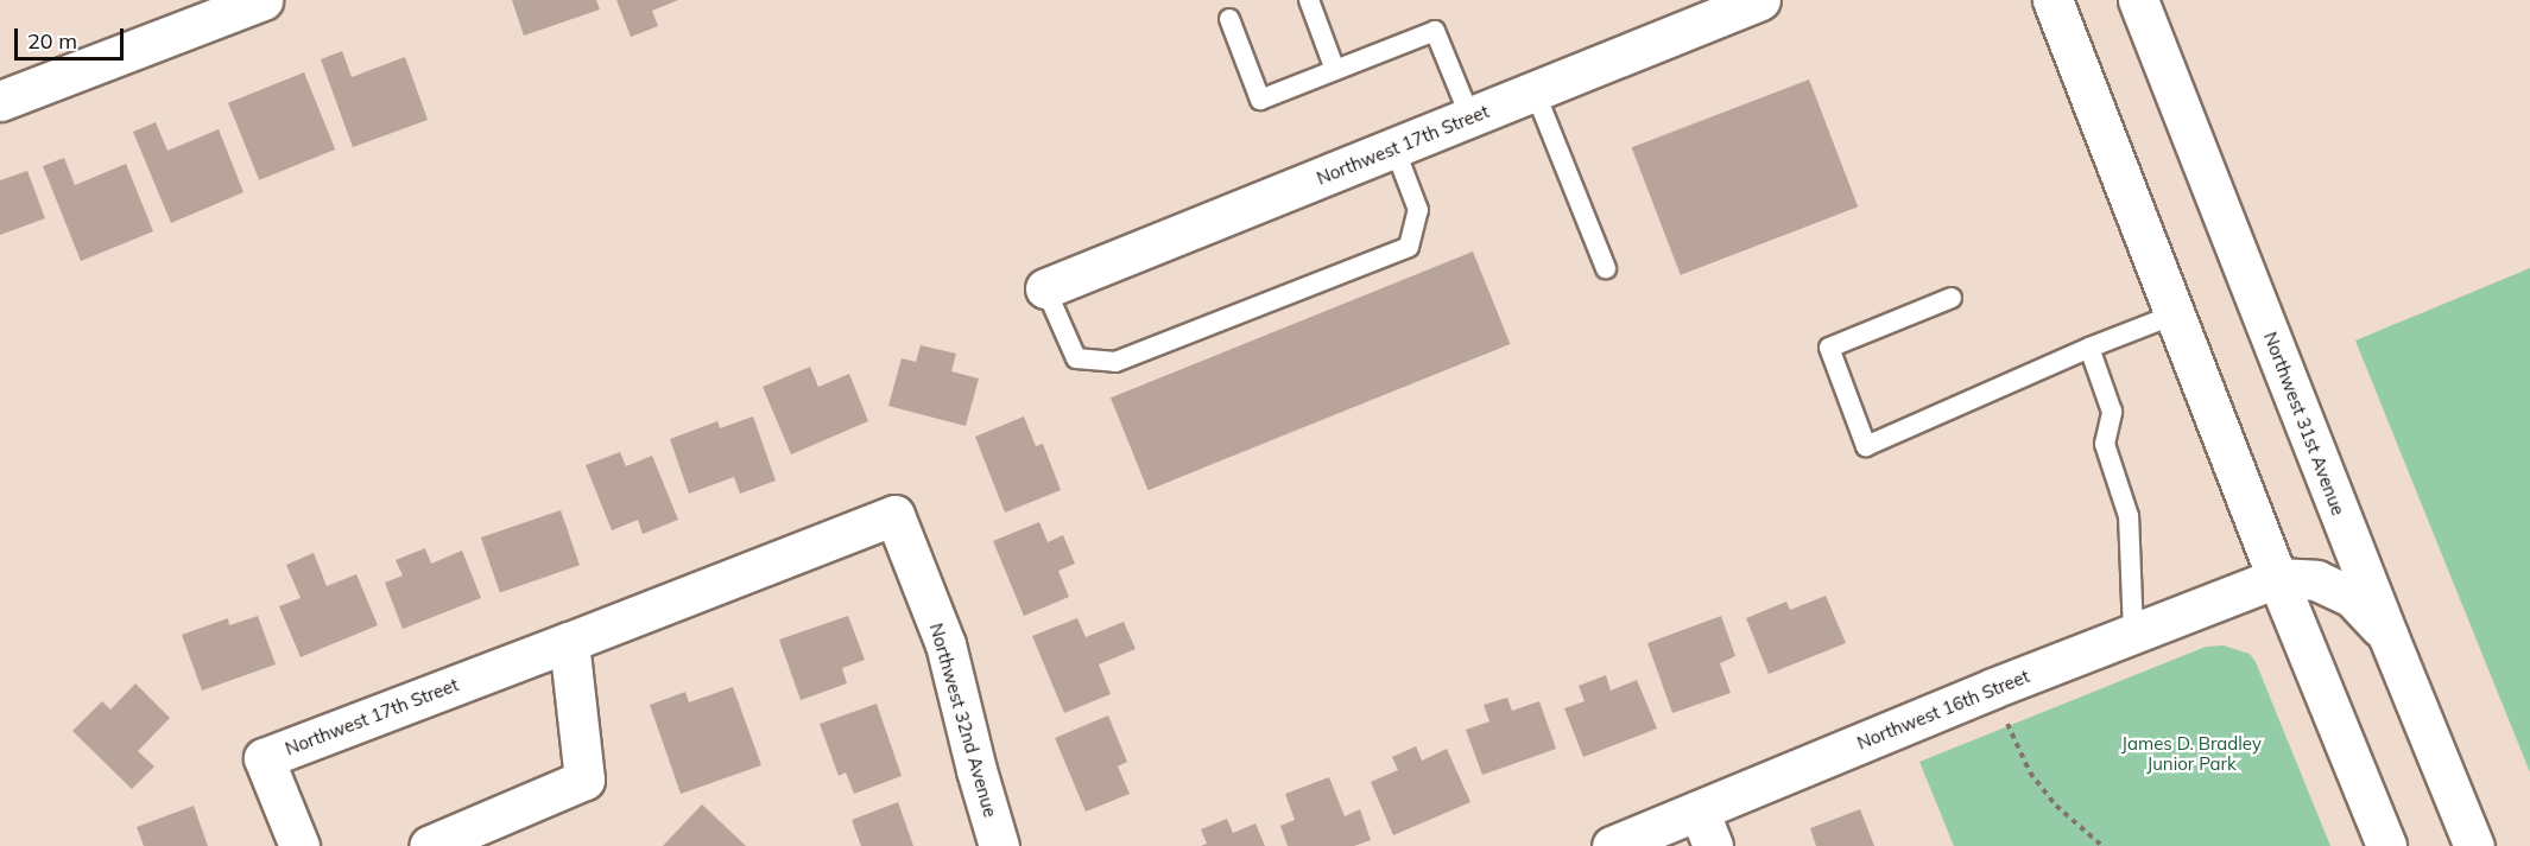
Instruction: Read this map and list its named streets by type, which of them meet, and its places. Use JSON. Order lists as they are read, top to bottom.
{
  "streets": {
    "street": [
      "Northwest 17th Street",
      "Northwest 31st Avenue",
      "Northwest 16th Street",
      "Northwest 32nd Avenue"
    ]
  },
  "crossings": [
    ["Northwest 17th Street", "Northwest 32nd Avenue"]
  ],
  "parks": ["James D. Bradley Junior Park"],
  "scale_bar": "20 m"
}
